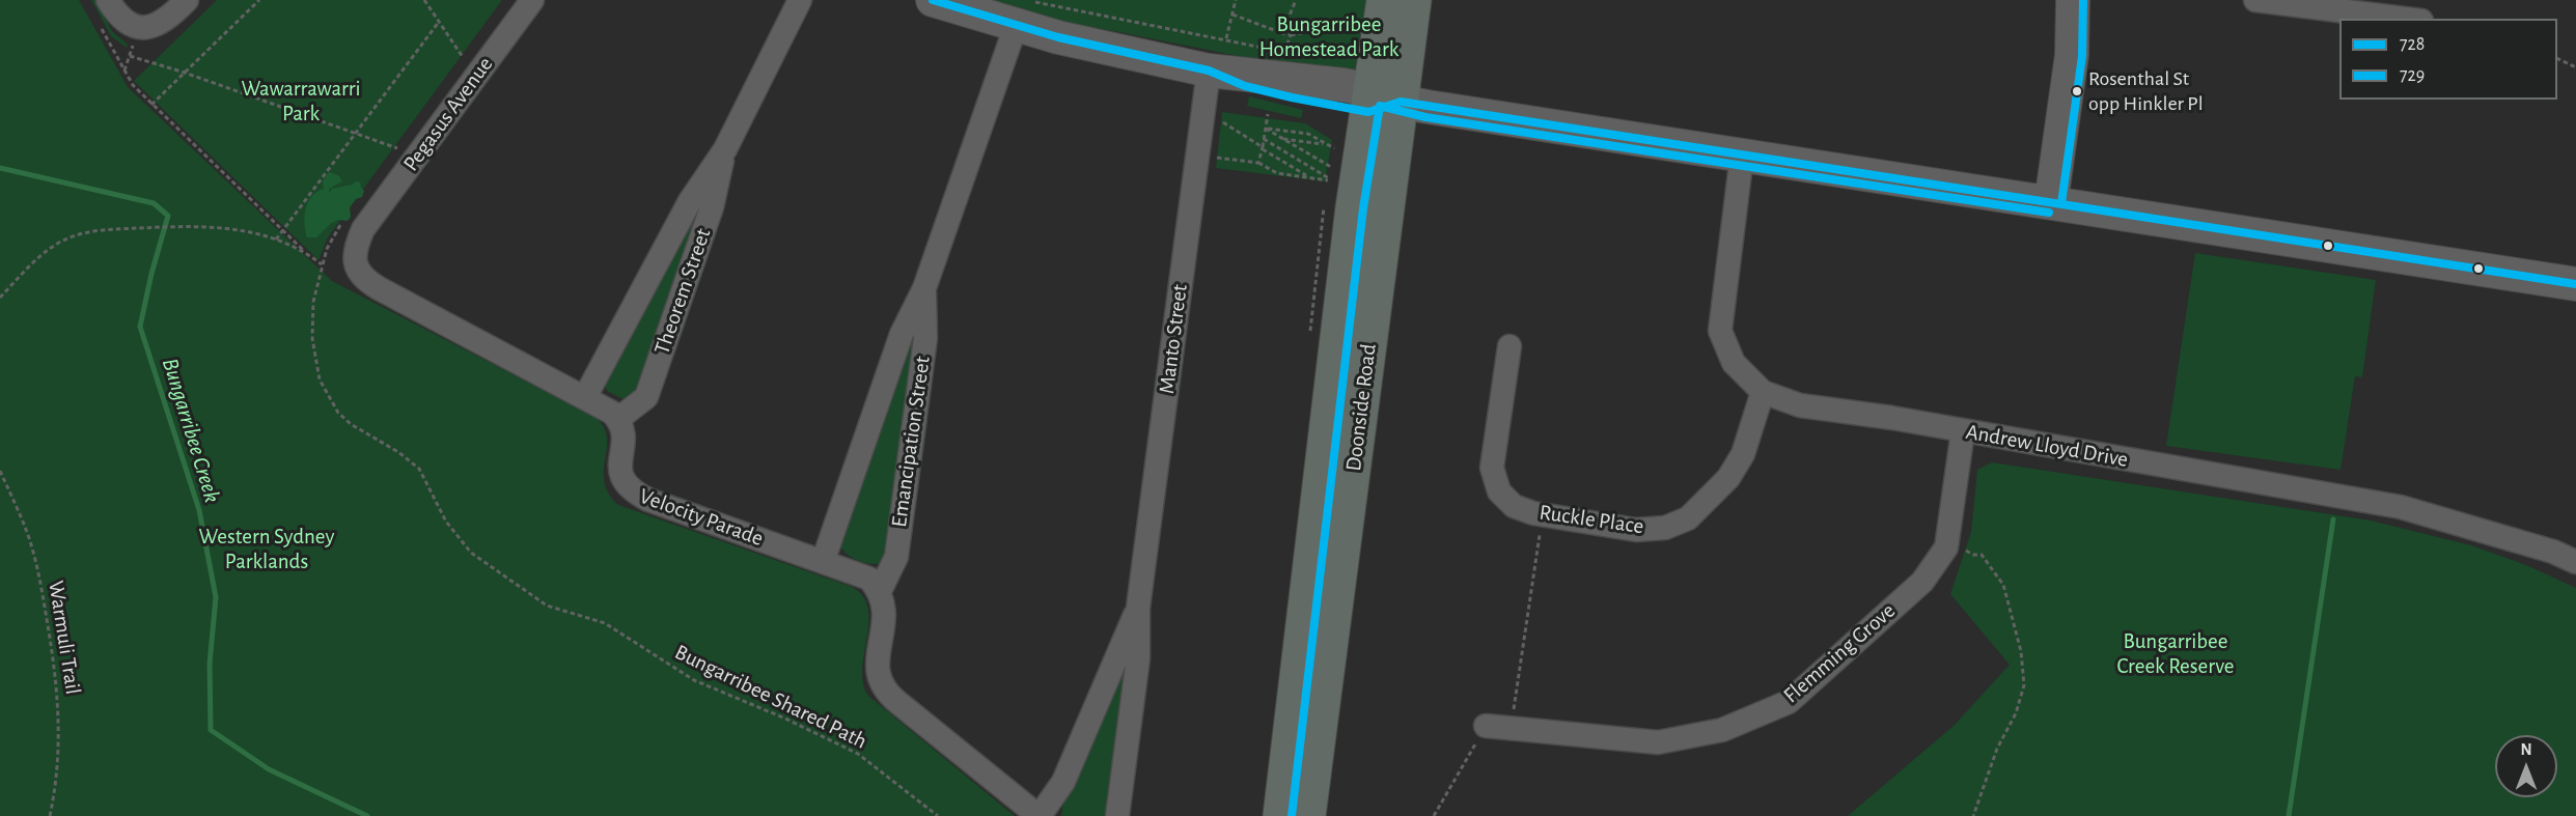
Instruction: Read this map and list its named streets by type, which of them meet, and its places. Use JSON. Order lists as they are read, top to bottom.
{
  "streets": {
    "main road": ["Doonside Road"],
    "street": [
      "Pegasus Avenue",
      "Theorem Street",
      "Manto Street",
      "Emancipation Street",
      "Andrew Lloyd Drive",
      "Velocity Parade",
      "Ruckle Place",
      "Flemming Grove"
    ],
    "path": ["Warmuli Trail", "Bungarribee Shared Path"]
  },
  "crossings": [
    ["Pegasus Avenue", "Theorem Street"],
    ["Theorem Street", "Velocity Parade"],
    ["Emancipation Street", "Velocity Parade"],
    ["Andrew Lloyd Drive", "Ruckle Place"],
    ["Andrew Lloyd Drive", "Flemming Grove"]
  ],
  "water": ["Bungarribee Creek"],
  "parks": [
    "Bungarribee Homestead Park",
    "Wawarrawarri Park",
    "Western Sydney Parklands",
    "Bungarribee Creek Reserve"
  ],
  "places": ["Rosenthal St opp Hinkler Pl"],
  "lines": ["transit line 728", "transit line 729"],
  "legend": ["728", "729"],
  "north": "top"
}
